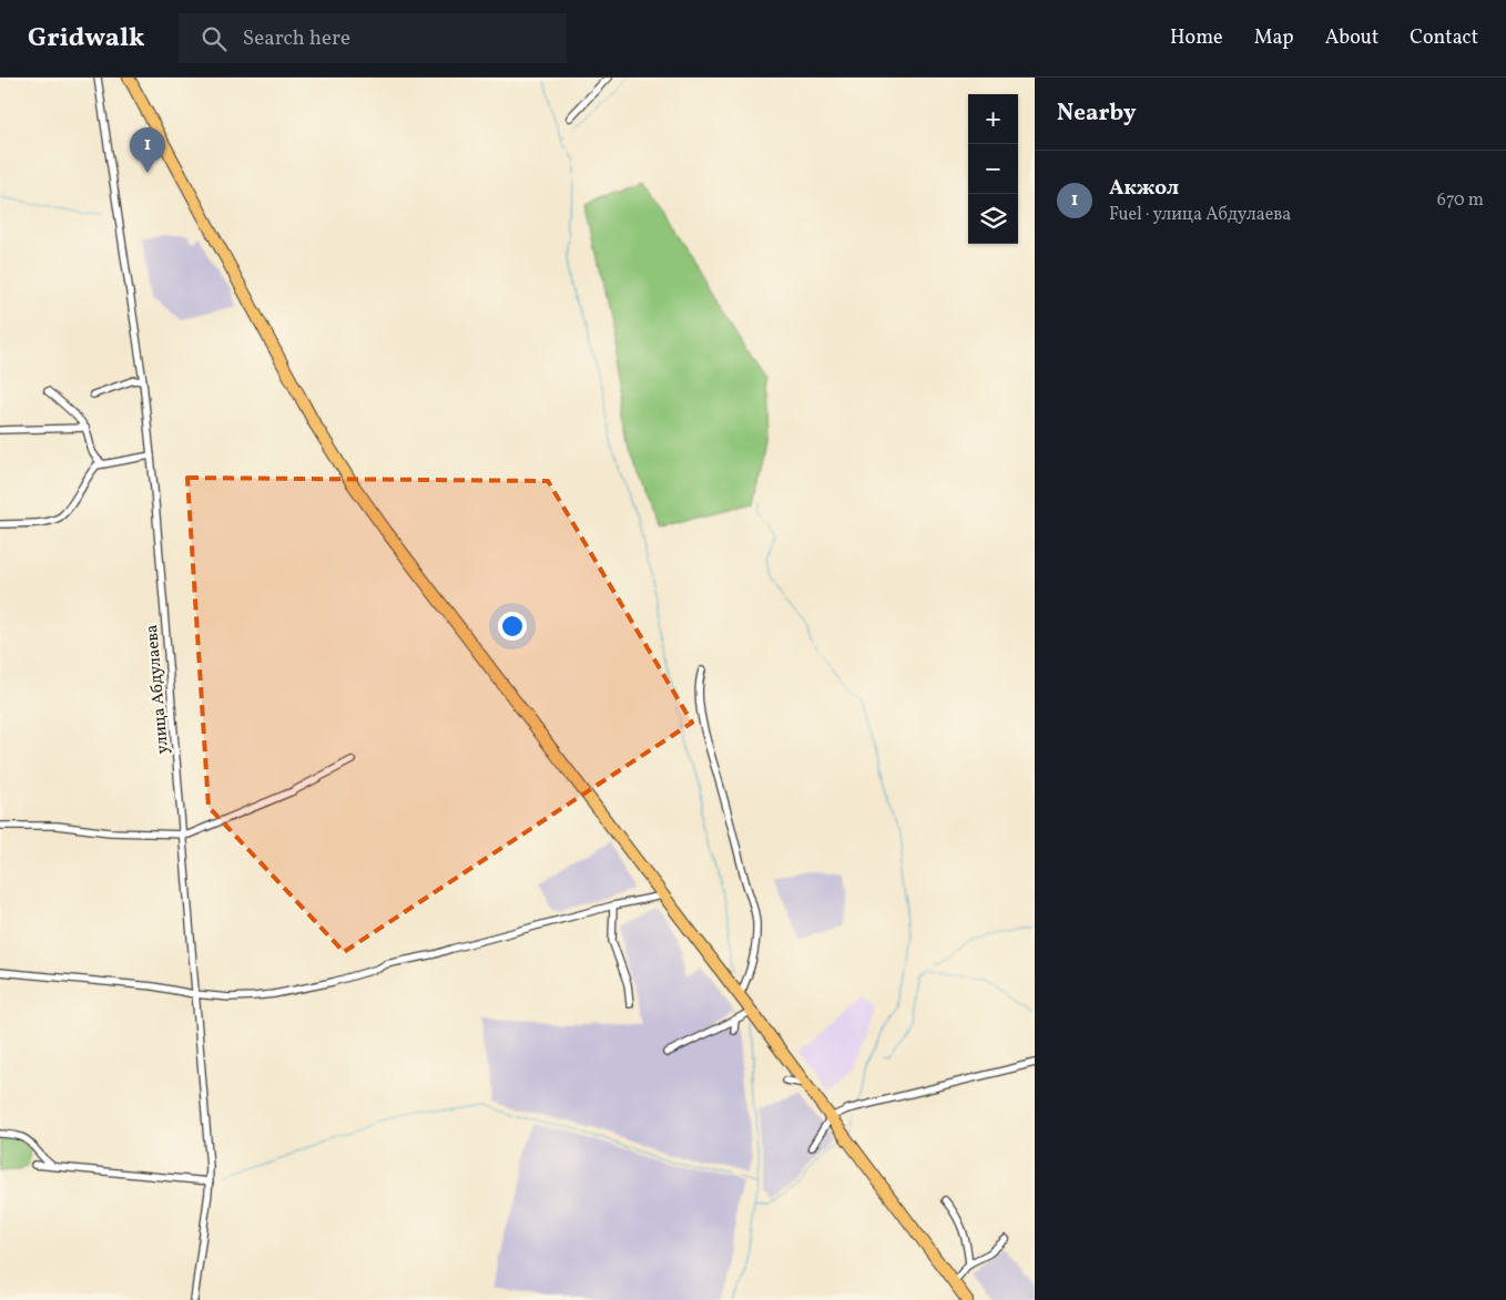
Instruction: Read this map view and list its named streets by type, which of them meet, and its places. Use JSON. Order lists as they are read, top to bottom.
{
  "streets": {
    "street": ["улица Абдулаева"]
  },
  "page": {
    "header": "Gridwalk",
    "search": "Search here",
    "nav": [
      "Home",
      "Map",
      "About",
      "Contact"
    ],
    "heading": "Nearby",
    "map_buttons": ["+", "−"],
    "pins": "1",
    "list": [
      {
        "mark": "1",
        "name": "Акжол",
        "note": "Fuel · улица Абдулаева",
        "value": "670 m"
      }
    ]
  }
}
